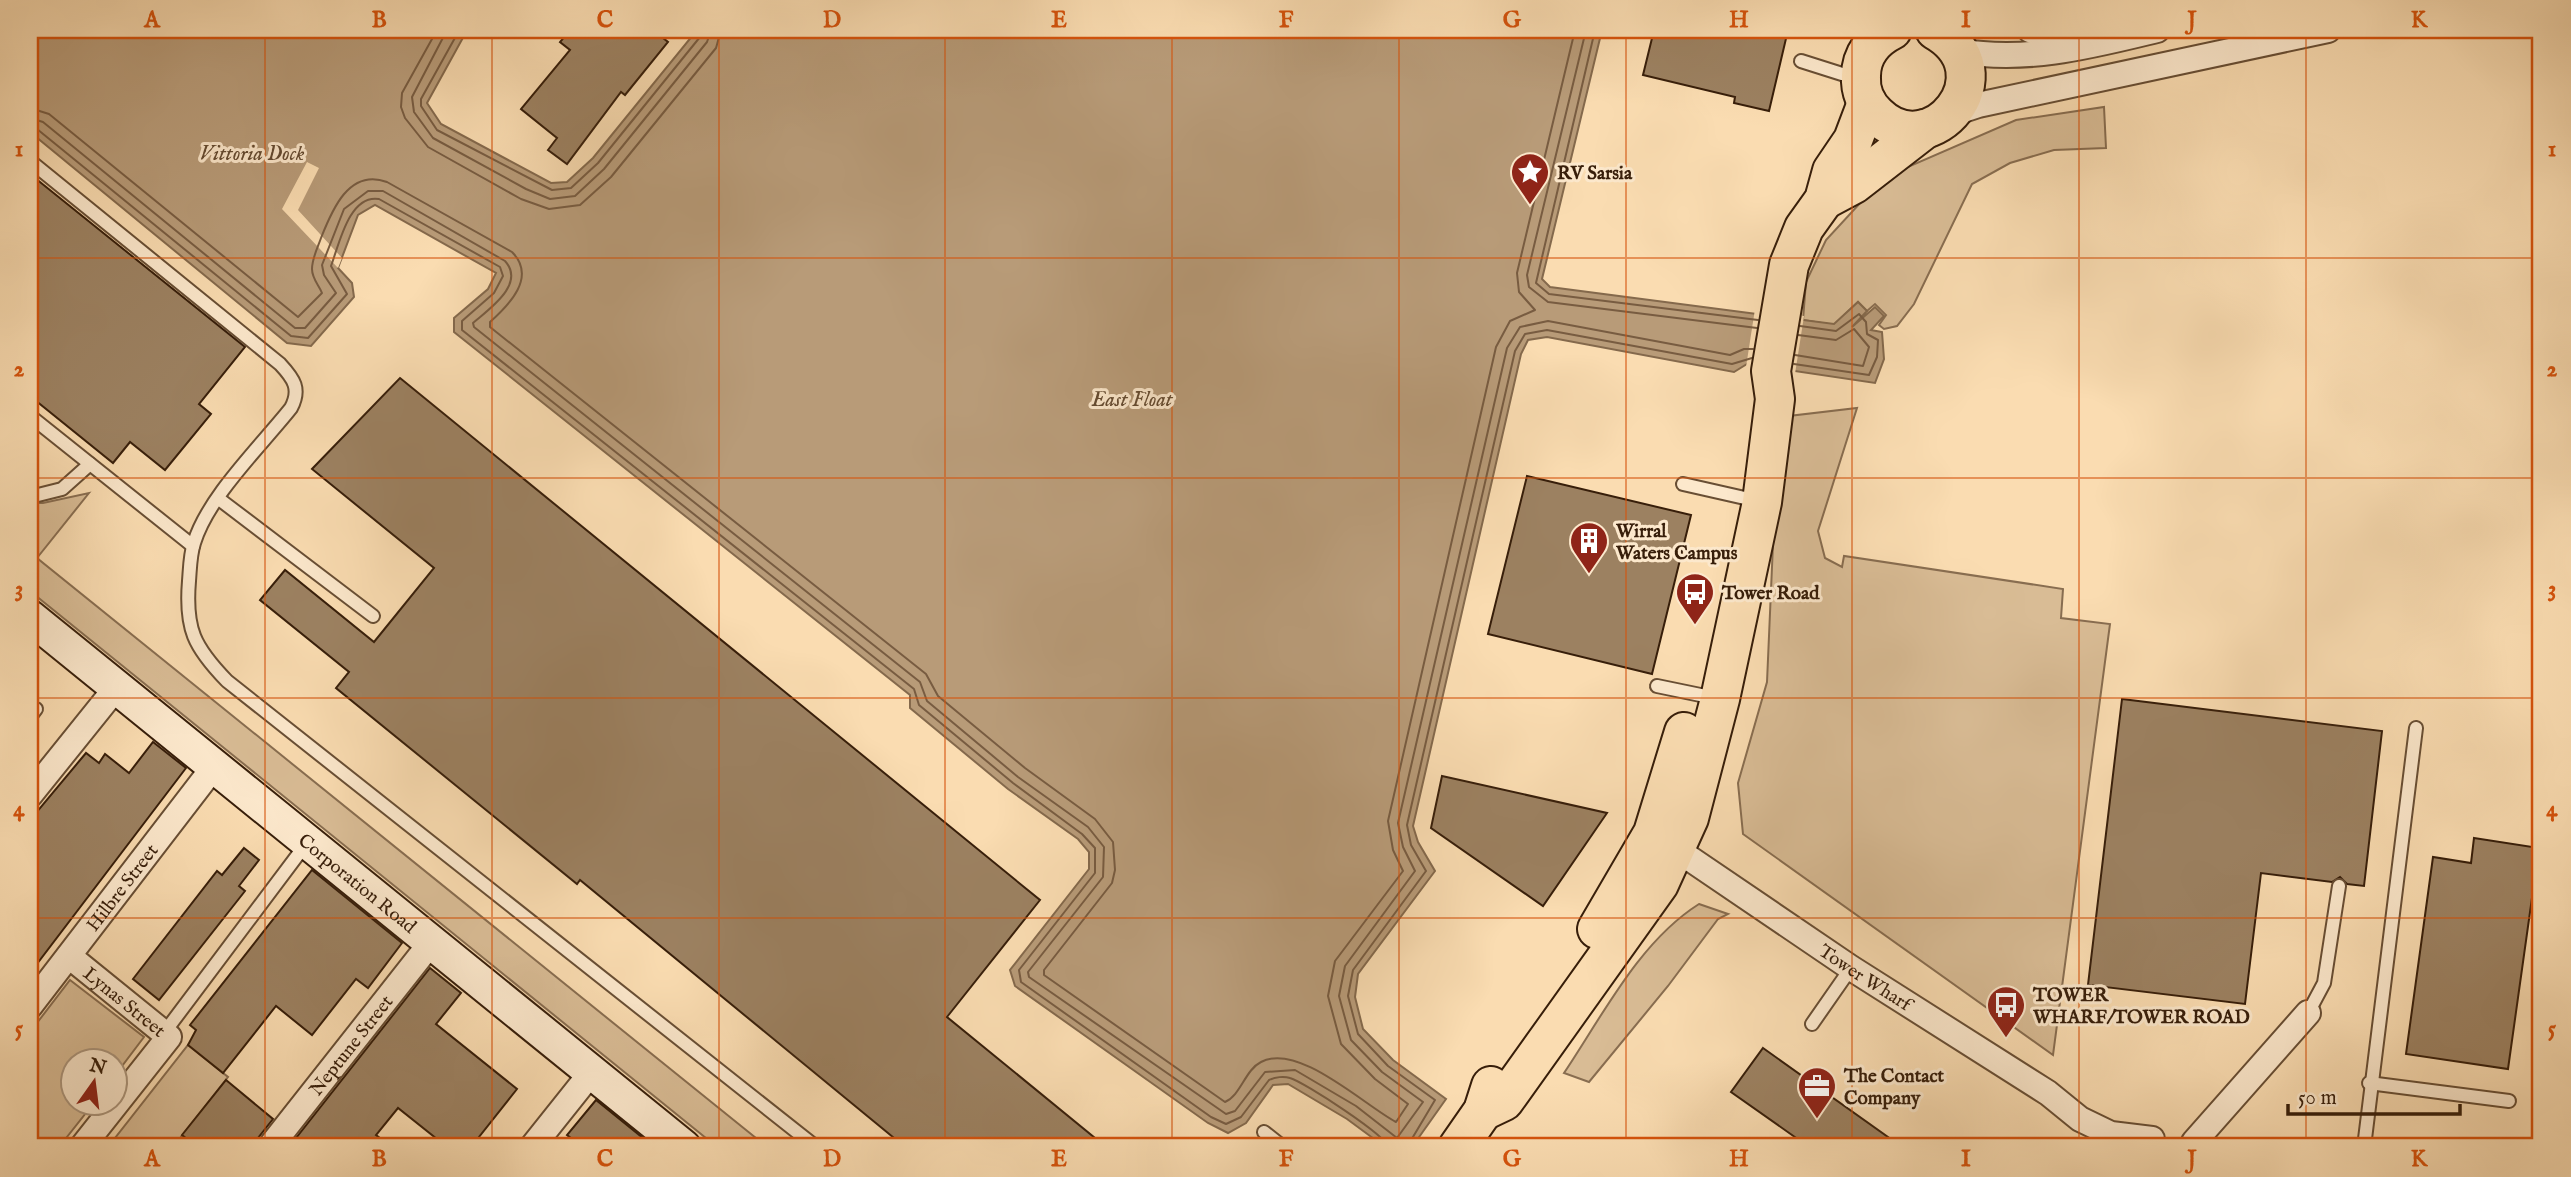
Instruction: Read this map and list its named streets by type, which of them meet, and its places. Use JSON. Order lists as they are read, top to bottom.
{
  "streets": {
    "main road": ["Corporation Road"],
    "street": [
      "Hilbre Street",
      "Tower Wharf",
      "Lynas Street",
      "Neptune Street"
    ]
  },
  "crossings": [
    ["Corporation Road", "Hilbre Street"],
    ["Corporation Road", "Neptune Street"],
    ["Hilbre Street", "Lynas Street"]
  ],
  "water": ["Vittoria Dock", "East Float"],
  "places": {
    "place": ["RV Sarsia"],
    "building": ["Wirral Waters Campus"],
    "bus stop": ["Tower Road", "TOWER WHARF/TOWER ROAD"],
    "office": ["The Contact Company"]
  },
  "scale_bar": "50 m",
  "north": "top",
  "grid": {
    "columns": [
      "A",
      "B",
      "C",
      "D",
      "E",
      "F",
      "G",
      "H",
      "I",
      "J",
      "K"
    ],
    "rows": [
      "1",
      "2",
      "3",
      "4",
      "5"
    ]
  }
}
